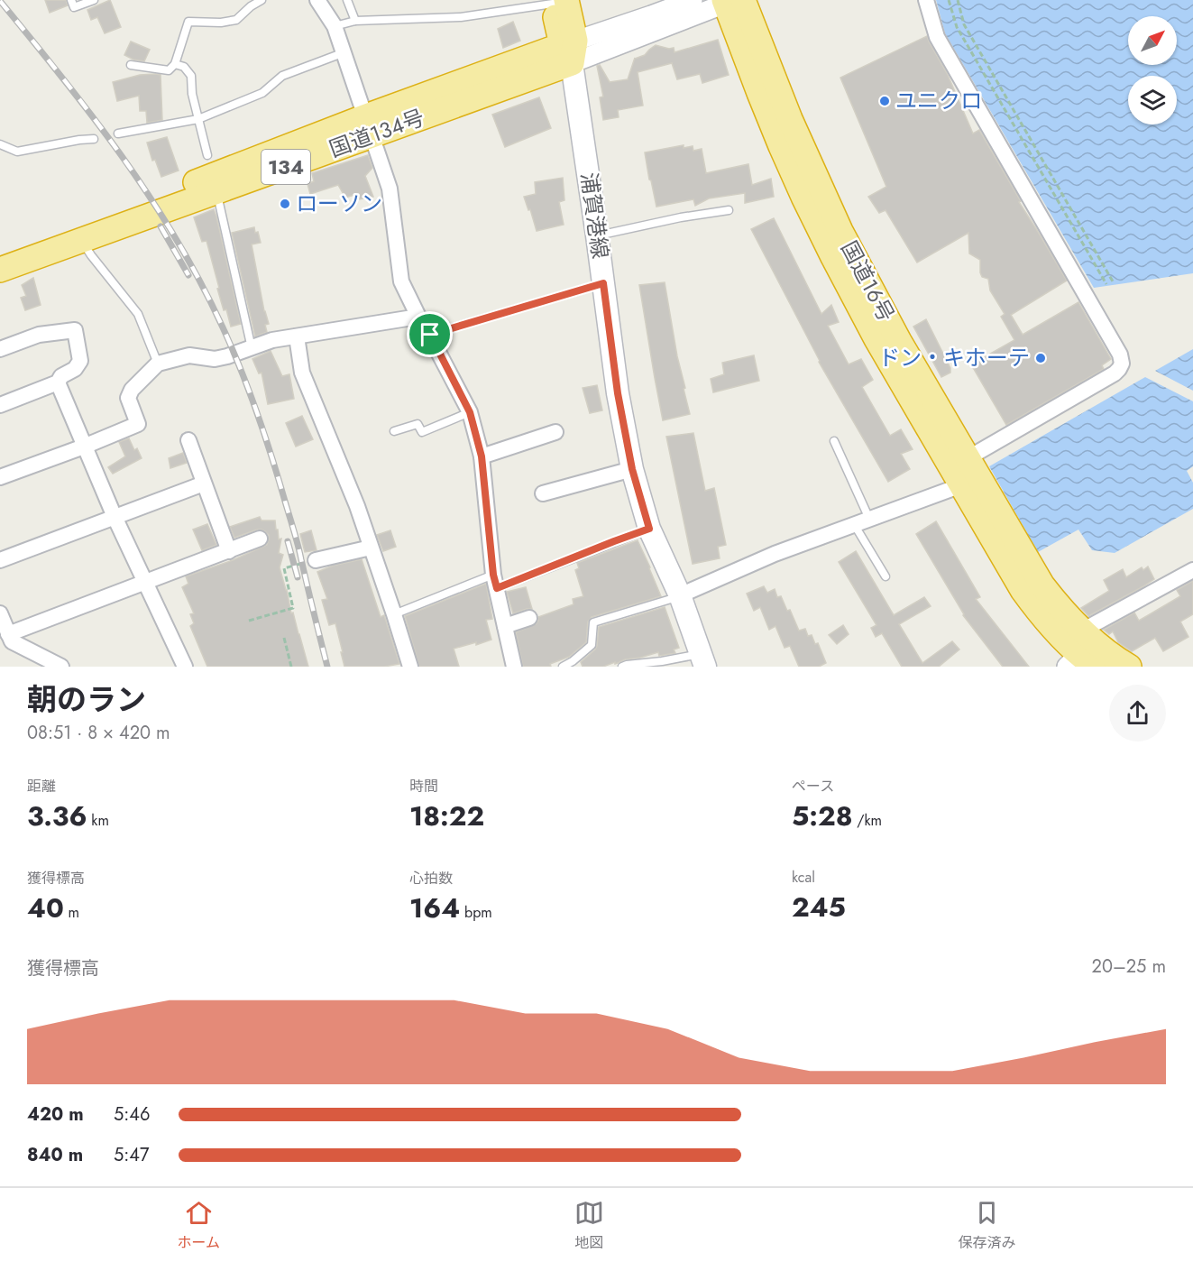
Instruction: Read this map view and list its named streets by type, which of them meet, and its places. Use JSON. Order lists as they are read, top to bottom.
{
  "streets": {
    "highway": ["国道134号", "134", "国道16号"],
    "main road": ["浦賀港線"]
  },
  "crossings": [
    ["国道134号", "浦賀港線"]
  ],
  "places": ["ユニクロ", "ローソン", "ドン・キホーテ"],
  "north": "top right",
  "page": {
    "heading": ["朝のラン", "08:51 · 8 × 420 m"],
    "stats": [
      ["距離", "3.36 km"],
      ["時間", "18:22"],
      ["ペース", "5:28 /km"],
      ["獲得標高", "40 m"],
      ["心拍数", "164 bpm"],
      ["kcal", "245"]
    ],
    "chart": ["獲得標高", "20–25 m"],
    "list": [
      {
        "name": "420 m",
        "note": "5:46"
      },
      {
        "name": "840 m",
        "note": "5:47"
      }
    ],
    "tabs": ["ホーム", "地図", "保存済み"]
  }
}
